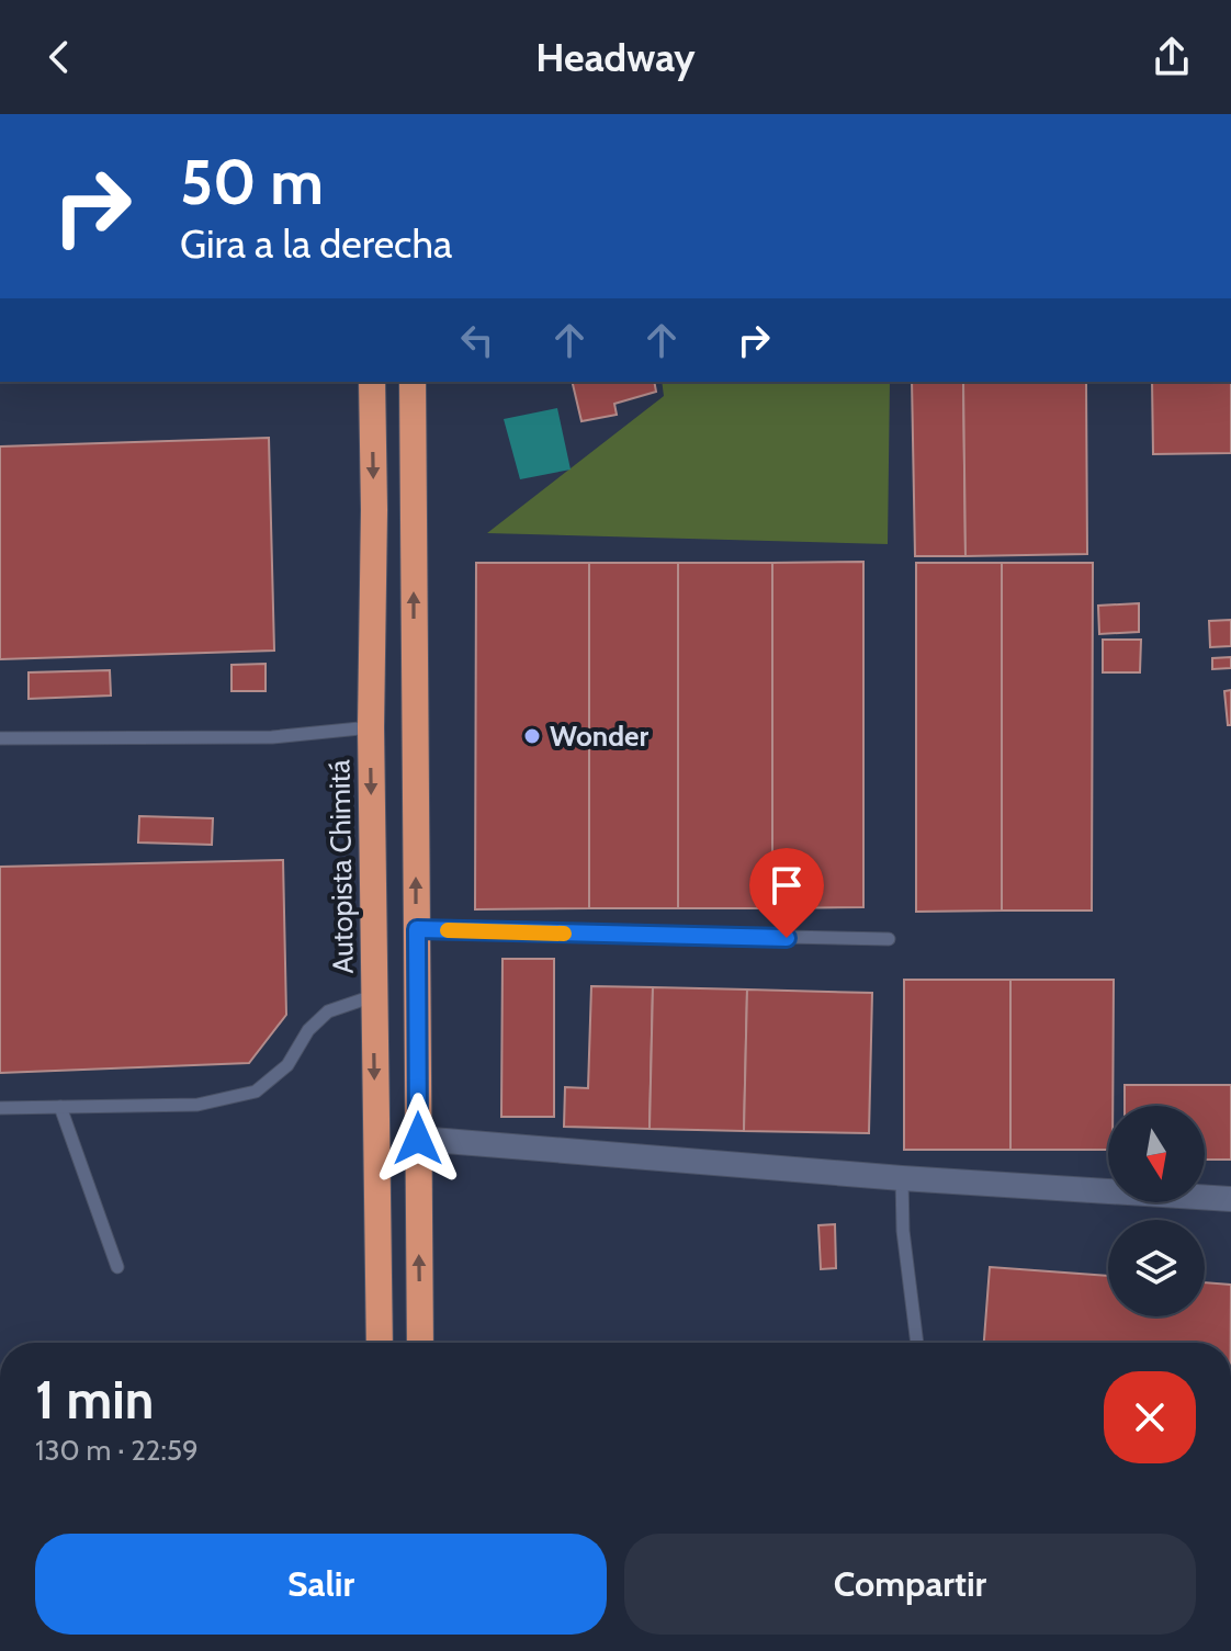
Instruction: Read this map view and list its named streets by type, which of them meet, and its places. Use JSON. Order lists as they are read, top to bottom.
{
  "streets": {
    "highway": ["Autopista Chimitá"]
  },
  "places": ["Wonder"],
  "north": "bottom",
  "page": {
    "header": "Headway",
    "turn": ["50 m", "Gira a la derecha"],
    "heading": ["1 min", "130 m · 22:59"],
    "buttons": ["Salir", "Compartir"]
  }
}
